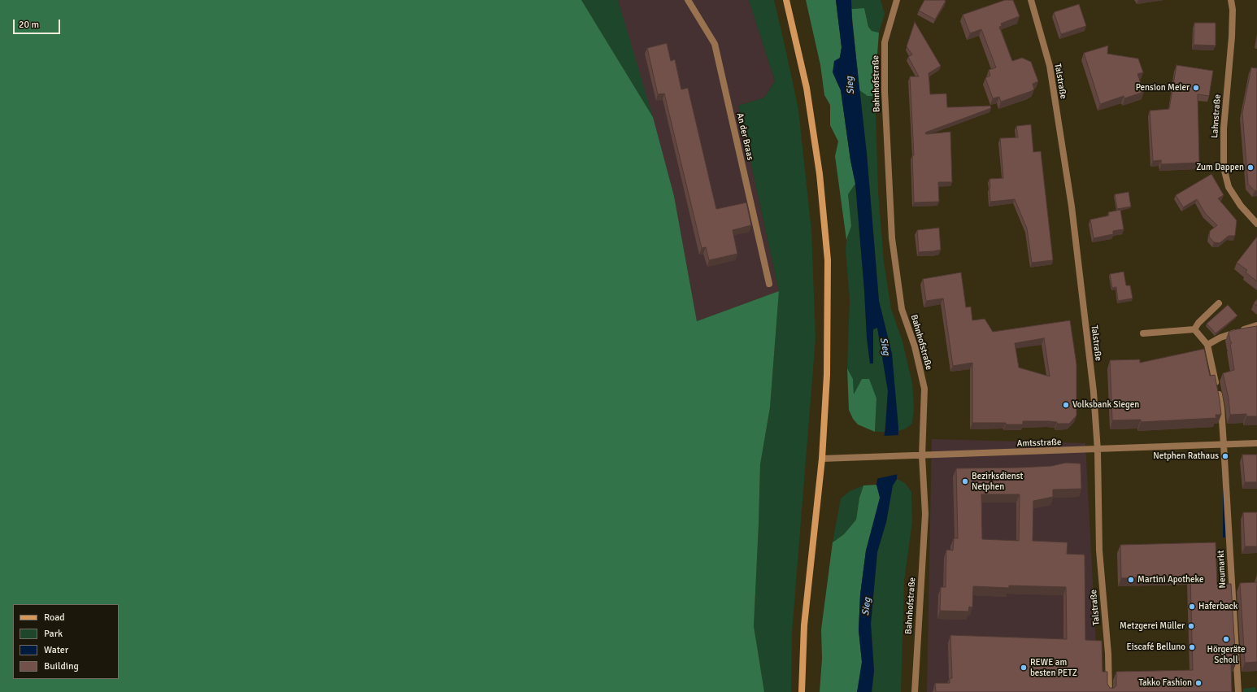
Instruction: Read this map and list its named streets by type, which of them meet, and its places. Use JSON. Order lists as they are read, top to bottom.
{
  "streets": {
    "street": [
      "Talstraße",
      "Bahnhofstraße",
      "Lahnstraße",
      "An der Braas",
      "Amtsstraße",
      "Neumarkt"
    ]
  },
  "crossings": [
    ["Talstraße", "Amtsstraße"],
    ["Bahnhofstraße", "Amtsstraße"],
    ["Amtsstraße", "Neumarkt"]
  ],
  "water": ["Sieg"],
  "places": [
    "Pension Meier",
    "Zum Dappen",
    "Volksbank Siegen",
    "Netphen Rathaus",
    "Bezirksdienst Netphen",
    "Martini Apotheke",
    "Haferback",
    "Metzgerei Müller",
    "Hörgeräte Scholl",
    "Eiscafé Belluno",
    "REWE am besten PETZ",
    "Takko Fashion"
  ],
  "legend": [
    "Road",
    "Park",
    "Water",
    "Building"
  ],
  "scale_bar": "20 m"
}
